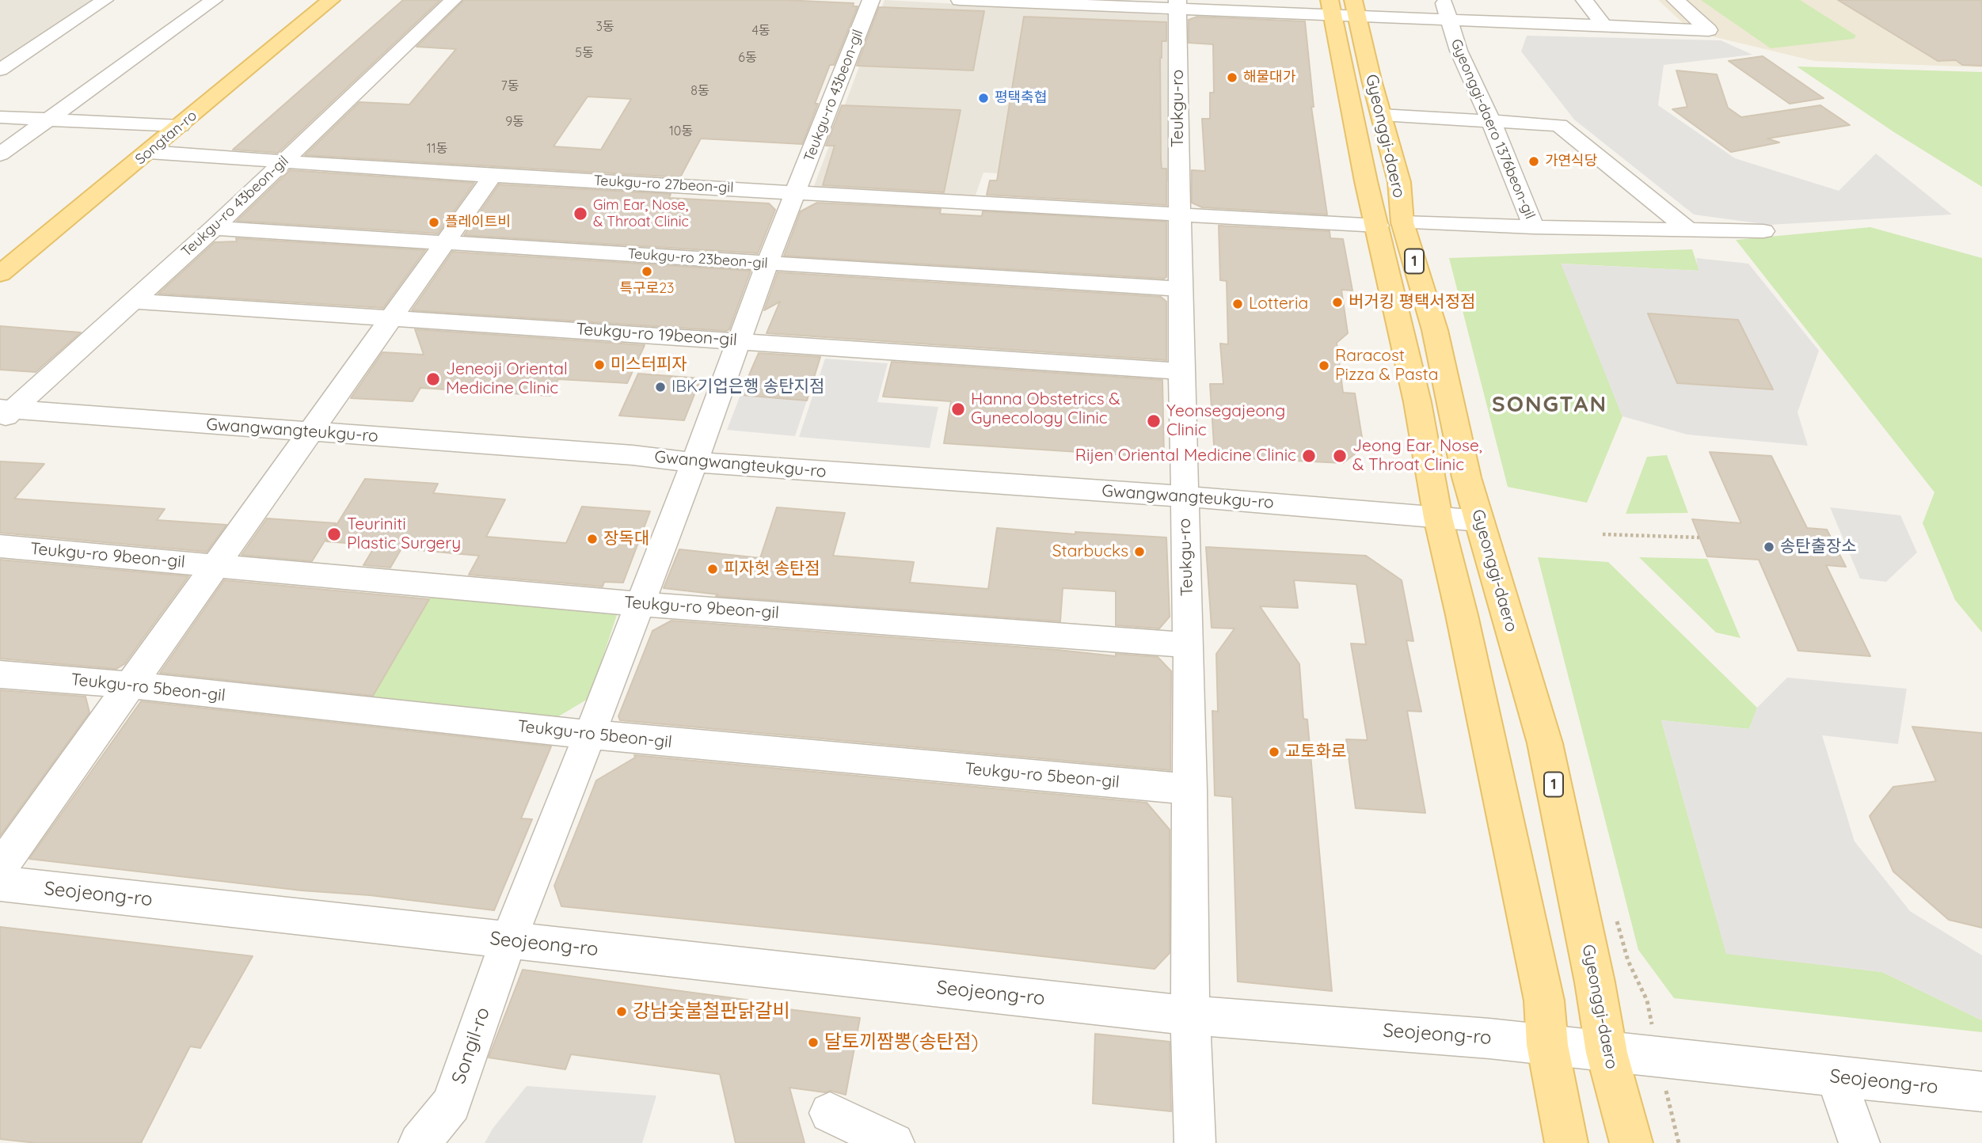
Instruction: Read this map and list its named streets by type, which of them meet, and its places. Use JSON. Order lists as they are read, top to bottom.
{
  "streets": {
    "main road": ["Gyeonggi-daero", "Songtan-ro", "1"],
    "street": [
      "Teukgu-ro 43beon-gil",
      "Teukgu-ro",
      "Gyeonggi-daero 1376beon-gil",
      "Teukgu-ro 27beon-gil",
      "Teukgu-ro 23beon-gil",
      "Teukgu-ro 19beon-gil",
      "Gwangwangteukgu-ro",
      "Teukgu-ro 9beon-gil",
      "Teukgu-ro 5beon-gil",
      "Seojeong-ro",
      "Songil-ro"
    ]
  },
  "crossings": [
    ["Teukgu-ro 43beon-gil", "Teukgu-ro 27beon-gil"],
    ["Teukgu-ro 43beon-gil", "Teukgu-ro 23beon-gil"],
    ["Teukgu-ro 43beon-gil", "Teukgu-ro 19beon-gil"],
    ["Teukgu-ro 43beon-gil", "Gwangwangteukgu-ro"],
    ["Teukgu-ro 43beon-gil", "Teukgu-ro 9beon-gil"],
    ["Teukgu-ro 43beon-gil", "Songil-ro"],
    ["Teukgu-ro", "Teukgu-ro 27beon-gil"],
    ["Teukgu-ro", "Teukgu-ro 23beon-gil"],
    ["Teukgu-ro", "Teukgu-ro 19beon-gil"],
    ["Teukgu-ro", "Gwangwangteukgu-ro"],
    ["Teukgu-ro", "Teukgu-ro 9beon-gil"],
    ["Teukgu-ro", "Teukgu-ro 5beon-gil"],
    ["Teukgu-ro", "Seojeong-ro"],
    ["Gyeonggi-daero 1376beon-gil", "Gyeonggi-daero"],
    ["Gyeonggi-daero", "Teukgu-ro 27beon-gil"],
    ["Gyeonggi-daero", "Gwangwangteukgu-ro"],
    ["Gyeonggi-daero", "Seojeong-ro"],
    ["Songtan-ro", "Teukgu-ro 27beon-gil"],
    ["Teukgu-ro 9beon-gil", "Teukgu-ro 5beon-gil"],
    ["Teukgu-ro 9beon-gil", "Songil-ro"],
    ["Teukgu-ro 5beon-gil", "Songil-ro"],
    ["Seojeong-ro", "Songil-ro"]
  ],
  "districts": ["SONGTAN"],
  "places": [
    "해물대가",
    "평택축협",
    "가연식당",
    "Gim Ear, Nose, & Throat Clinic",
    "플레이트비",
    "특구로23",
    "버거킹 평택서정점",
    "Lotteria",
    "미스터피자",
    "Raracost Pizza & Pasta",
    "Jeneoji Oriental Medicine Clinic",
    "IBK기업은행 송탄지점",
    "Hanna Obstetrics & Gynecology Clinic",
    "Yeonsegajeong Clinic",
    "Rijen Oriental Medicine Clinic",
    "Jeong Ear, Nose, & Throat Clinic",
    "Teuriniti Plastic Surgery",
    "장독대",
    "송탄출장소",
    "Starbucks",
    "피자헛 송탄점",
    "교토화로",
    "강남숯불철판닭갈비",
    "달토끼짬뽕(송탄점)"
  ],
  "house_numbers": [
    "3동",
    "4동",
    "5동",
    "6동",
    "7동",
    "8동",
    "9동",
    "10동",
    "11동"
  ]
}
